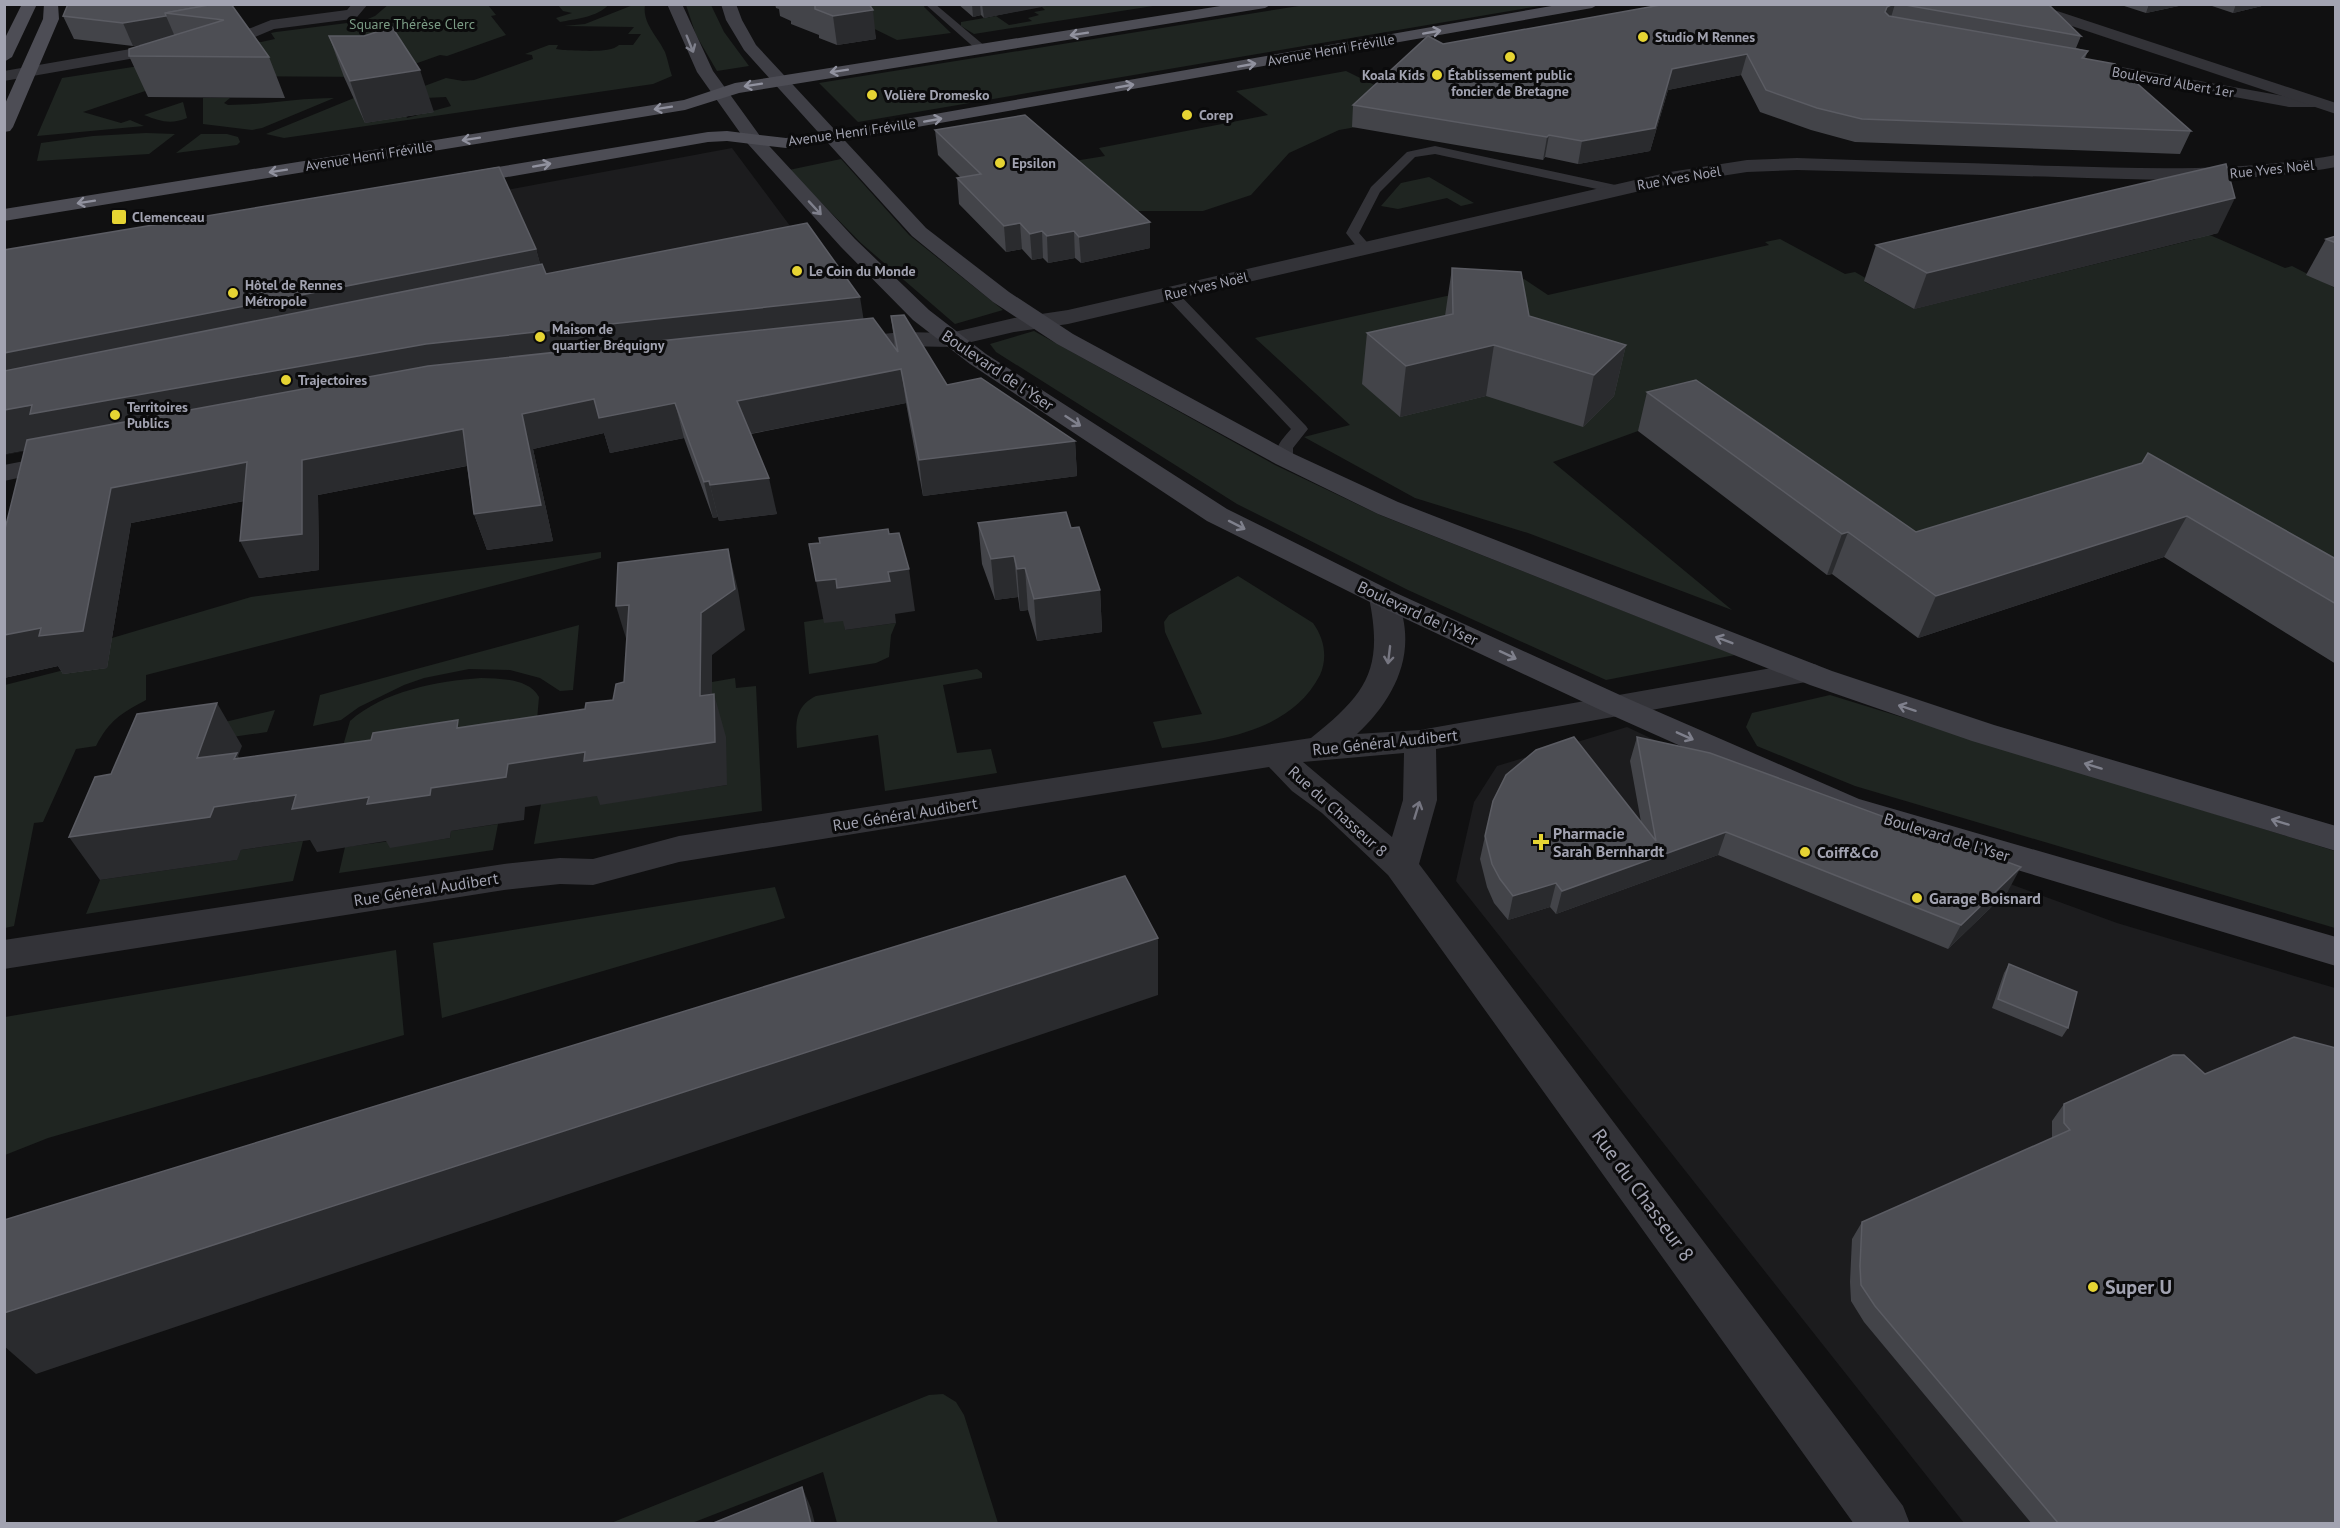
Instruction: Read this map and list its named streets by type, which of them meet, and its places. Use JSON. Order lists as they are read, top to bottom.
{
  "streets": {
    "main road": ["Avenue Henri Fréville", "Boulevard de l'Yser"],
    "street": [
      "Boulevard Albert 1er",
      "Rue Yves Noël",
      "Rue Général Audibert",
      "Rue du Chasseur 8"
    ]
  },
  "crossings": [
    ["Avenue Henri Fréville", "Boulevard de l'Yser"],
    ["Rue Yves Noël", "Boulevard de l'Yser"],
    ["Boulevard de l'Yser", "Rue Général Audibert"],
    ["Rue Général Audibert", "Rue du Chasseur 8"]
  ],
  "parks": ["Square Thérèse Clerc"],
  "places": {
    "other": [
      "Studio M Rennes",
      "Établissement public foncier de Bretagne",
      "Koala Kids",
      "Volière Dromesko",
      "Corep",
      "Epsilon",
      "Le Coin du Monde",
      "Hôtel de Rennes Métropole",
      "Maison de quartier Bréquigny",
      "Trajectoires",
      "Territoires Publics",
      "Coiff&Co",
      "Garage Boisnard",
      "Super U"
    ],
    "transit": ["Clemenceau"],
    "health": ["Pharmacie Sarah Bernhardt"]
  }
}
